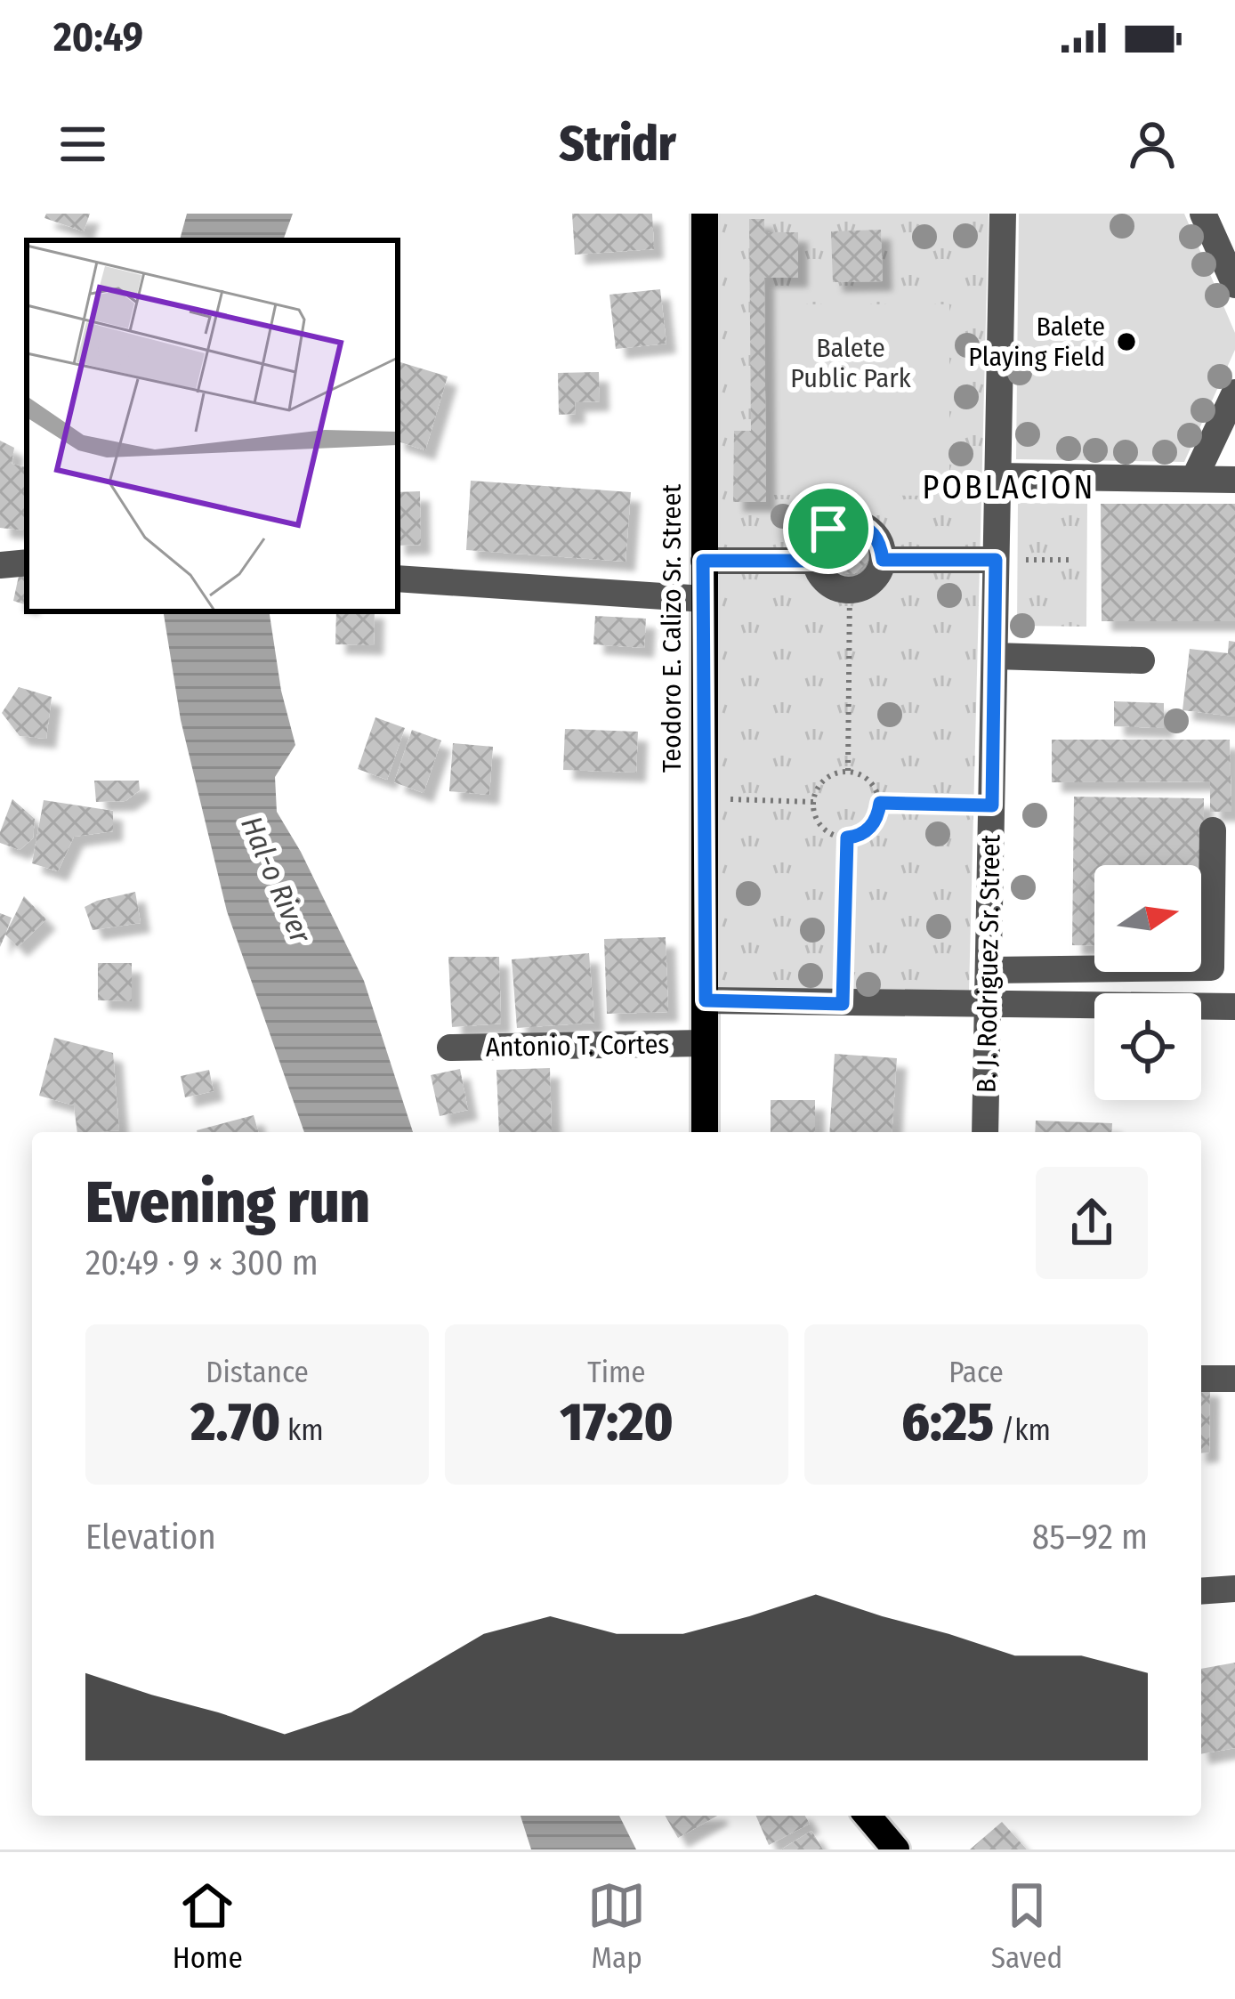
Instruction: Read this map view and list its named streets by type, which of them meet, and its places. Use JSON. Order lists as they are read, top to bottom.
{
  "streets": {
    "main road": ["Teodoro E. Calizo Sr. Street"],
    "street": ["B. J. Rodriguez Sr. Street", "Antonio T. Cortes"]
  },
  "crossings": [
    ["Teodoro E. Calizo Sr. Street", "Antonio T. Cortes"]
  ],
  "districts": ["POBLACION"],
  "water": ["Hal-o River"],
  "parks": ["Balete Public Park"],
  "places": ["Balete Playing Field"],
  "north": "right",
  "page": {
    "status": "20:49",
    "header": "Stridr",
    "heading": ["Evening run", "20:49 · 9 × 300 m"],
    "stats": [
      ["Distance", "2.70 km"],
      ["Time", "17:20"],
      ["Pace", "6:25 /km"]
    ],
    "chart": ["Elevation", "85–92 m"],
    "tabs": ["Home", "Map", "Saved"]
  }
}
